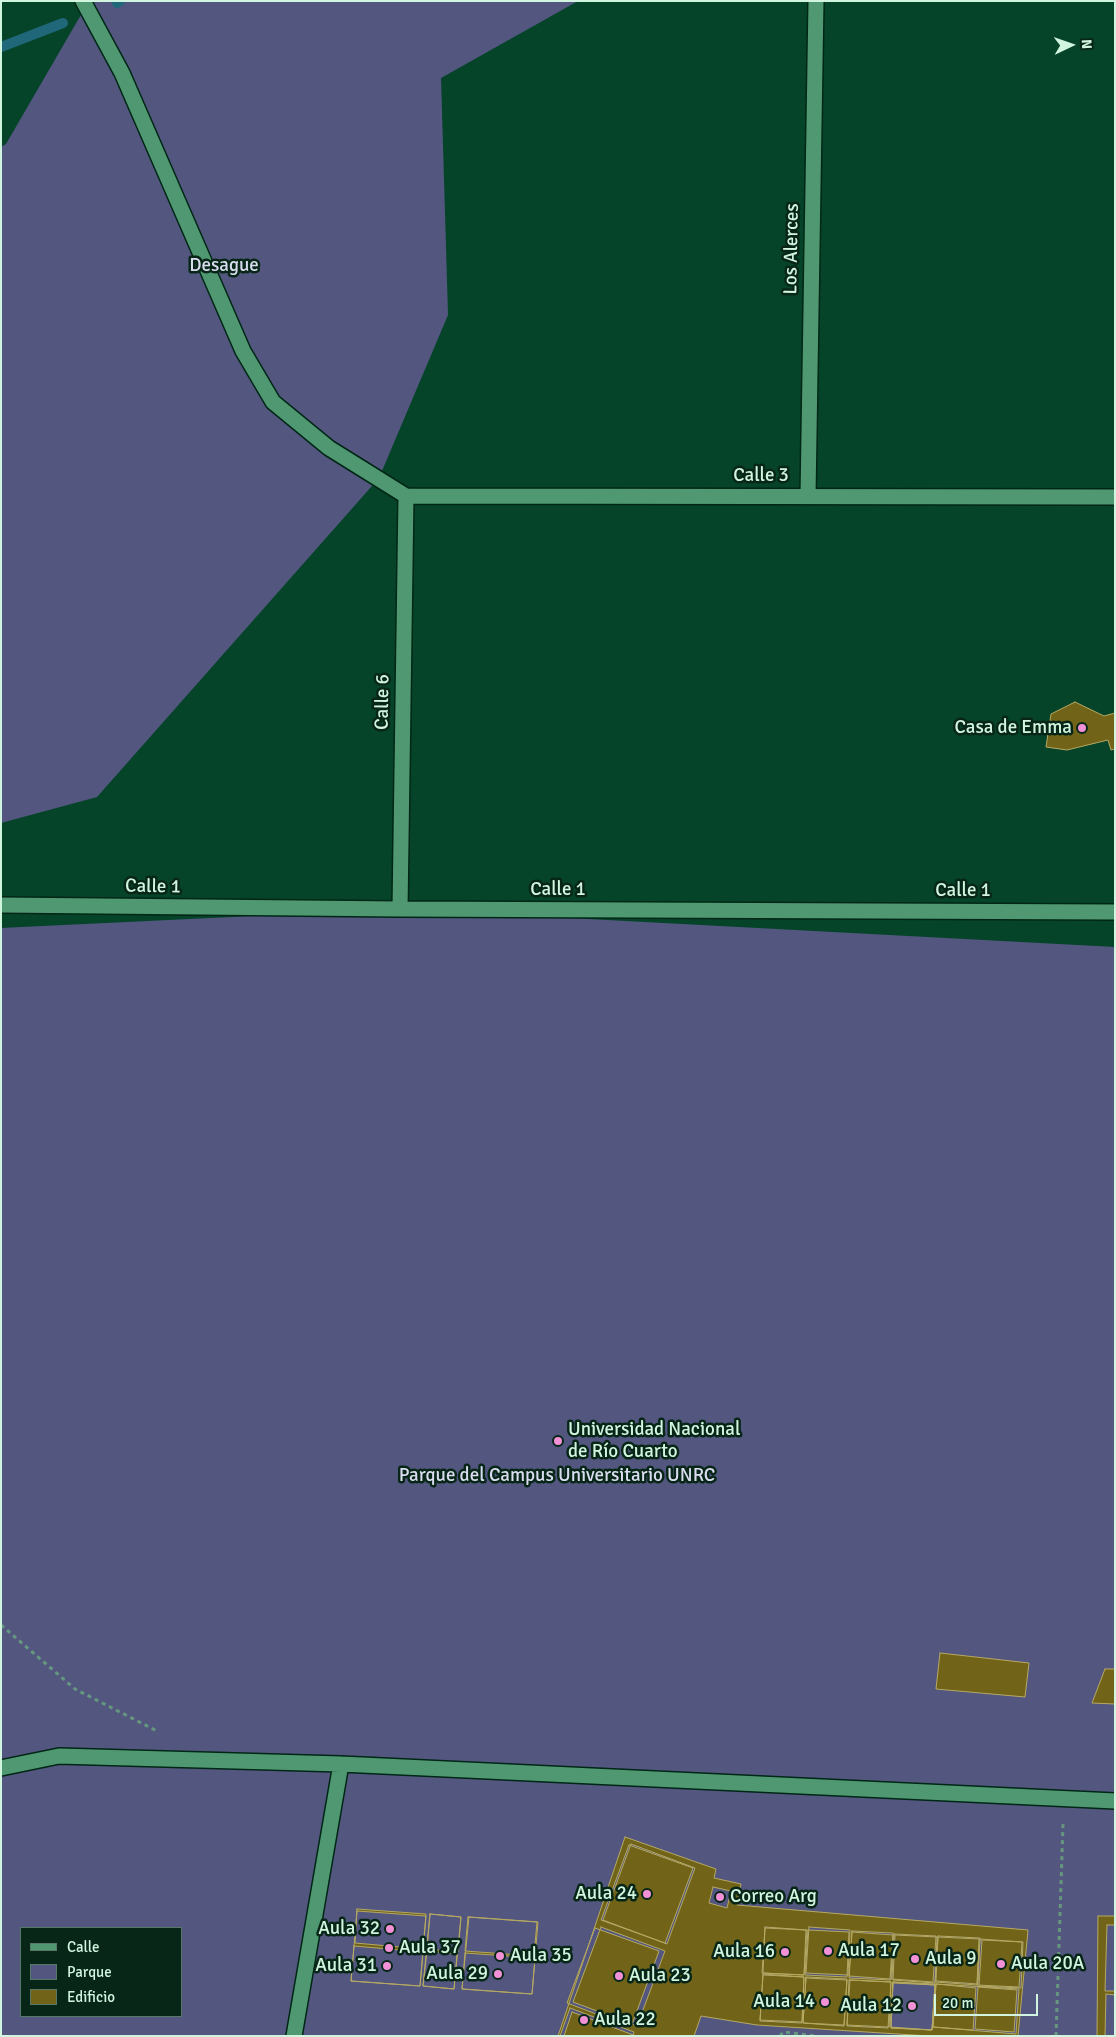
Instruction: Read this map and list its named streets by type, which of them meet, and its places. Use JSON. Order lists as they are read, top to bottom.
{
  "streets": {
    "street": [
      "Los Alerces",
      "Calle 3",
      "Calle 6",
      "Calle 1"
    ]
  },
  "crossings": [
    ["Los Alerces", "Calle 3"],
    ["Calle 3", "Calle 6"],
    ["Calle 6", "Calle 1"]
  ],
  "parks": ["Desague", "Parque del Campus Universitario UNRC"],
  "places": [
    "Casa de Emma",
    "Universidad Nacional de Río Cuarto",
    "Aula 24",
    "Correo Arg",
    "Aula 32",
    "Aula 37",
    "Aula 17",
    "Aula 16",
    "Aula 35",
    "Aula 9",
    "Aula 20A",
    "Aula 31",
    "Aula 29",
    "Aula 23",
    "Aula 14",
    "Aula 12",
    "Aula 22"
  ],
  "legend": ["Calle", "Parque", "Edificio"],
  "scale_bar": "20 m",
  "north": "right"
}
